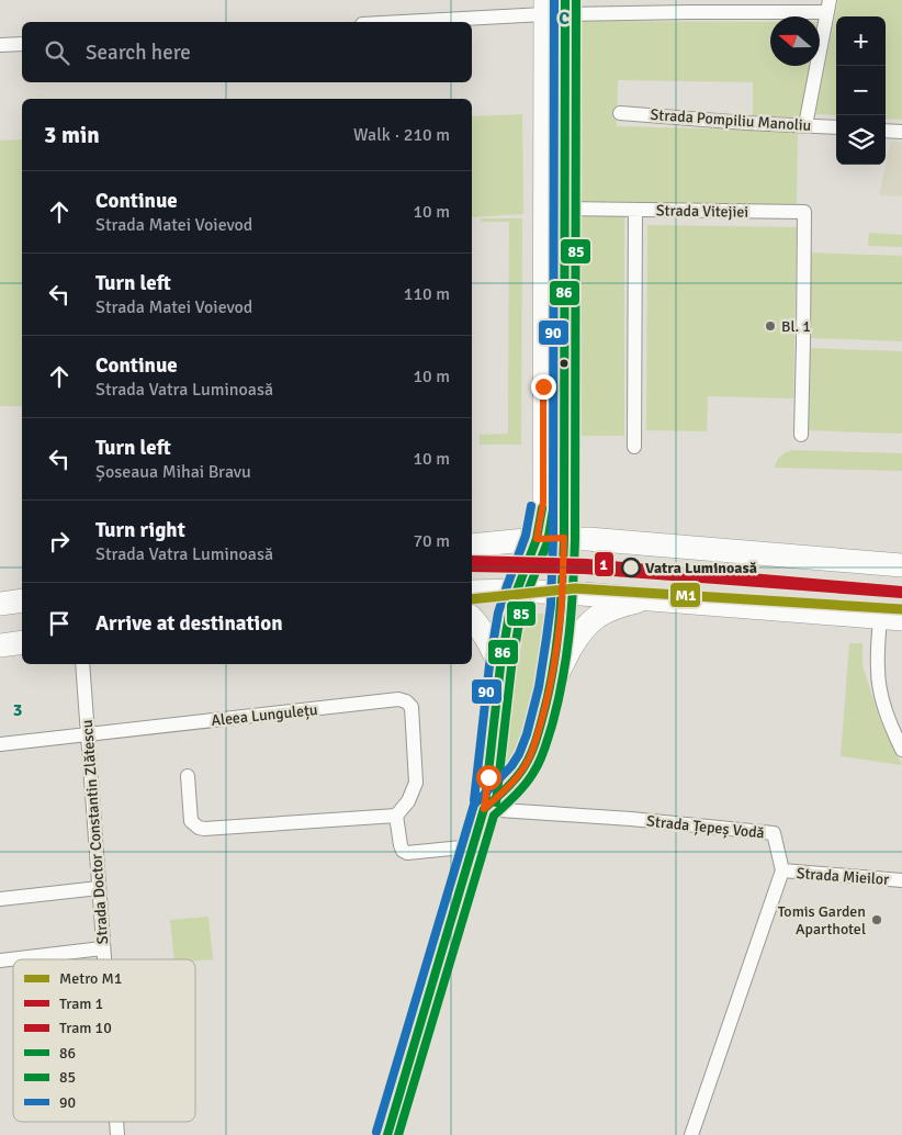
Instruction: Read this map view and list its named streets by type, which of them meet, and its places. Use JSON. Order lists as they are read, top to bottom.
{
  "streets": {
    "street": [
      "Strada Pompiliu Manoliu",
      "Strada Vitejiei",
      "Aleea Lungulețu",
      "Strada Țepeș Vodă",
      "Strada Doctor Constantin Zlătescu",
      "Strada Mieilor"
    ]
  },
  "crossings": [
    ["Aleea Lungulețu", "Strada Doctor Constantin Zlătescu"],
    ["Strada Țepeș Vodă", "Strada Mieilor"]
  ],
  "places": ["Bl. 1", "Vatra Luminoasă", "Tomis Garden Aparthotel"],
  "lines": [
    "transit line 86",
    "transit line 85",
    "transit line 90",
    "tram line 1",
    "tram line 10",
    "metro line M1"
  ],
  "legend": [
    "Metro M1",
    "Tram 1",
    "Tram 10",
    "86",
    "85",
    "90"
  ],
  "north": "left",
  "page": {
    "map_buttons": ["+", "−"],
    "search": "Search here",
    "heading": ["3 min", "Walk · 210 m"],
    "list": [
      ["Continue", "Strada Matei Voievod", "10 m"],
      ["Turn left", "Strada Matei Voievod", "110 m"],
      ["Continue", "Strada Vatra Luminoasă", "10 m"],
      ["Turn left", "Șoseaua Mihai Bravu", "10 m"],
      ["Turn right", "Strada Vatra Luminoasă", "70 m"],
      "Arrive at destination"
    ]
  },
  "grid": {
    "columns": ["C"],
    "rows": ["3"]
  }
}
